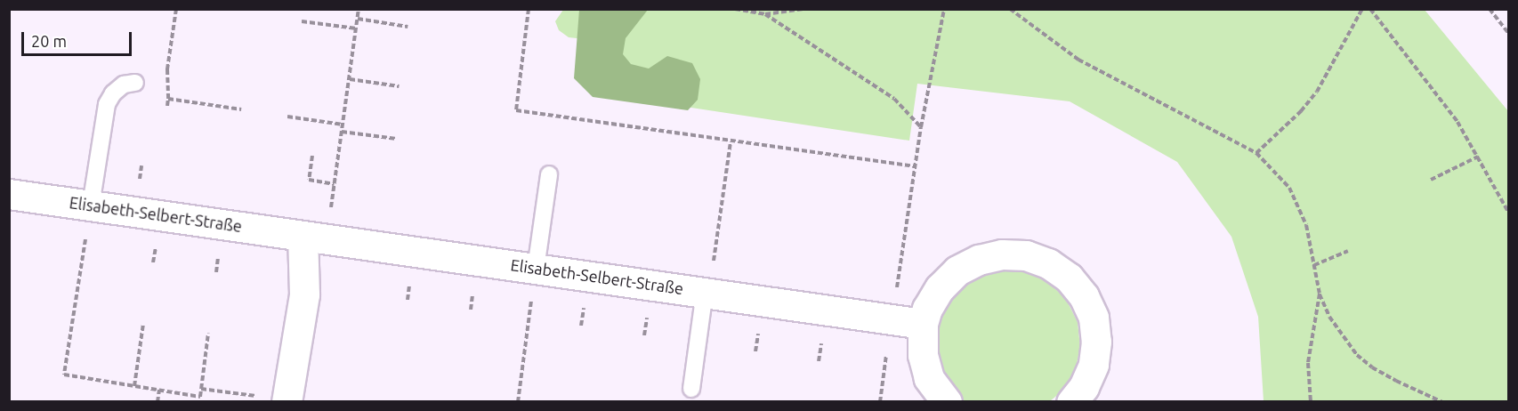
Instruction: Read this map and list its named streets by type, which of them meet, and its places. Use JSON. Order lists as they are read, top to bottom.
{
  "streets": {
    "street": ["Elisabeth-Selbert-Straße"]
  },
  "scale_bar": "20 m"
}
